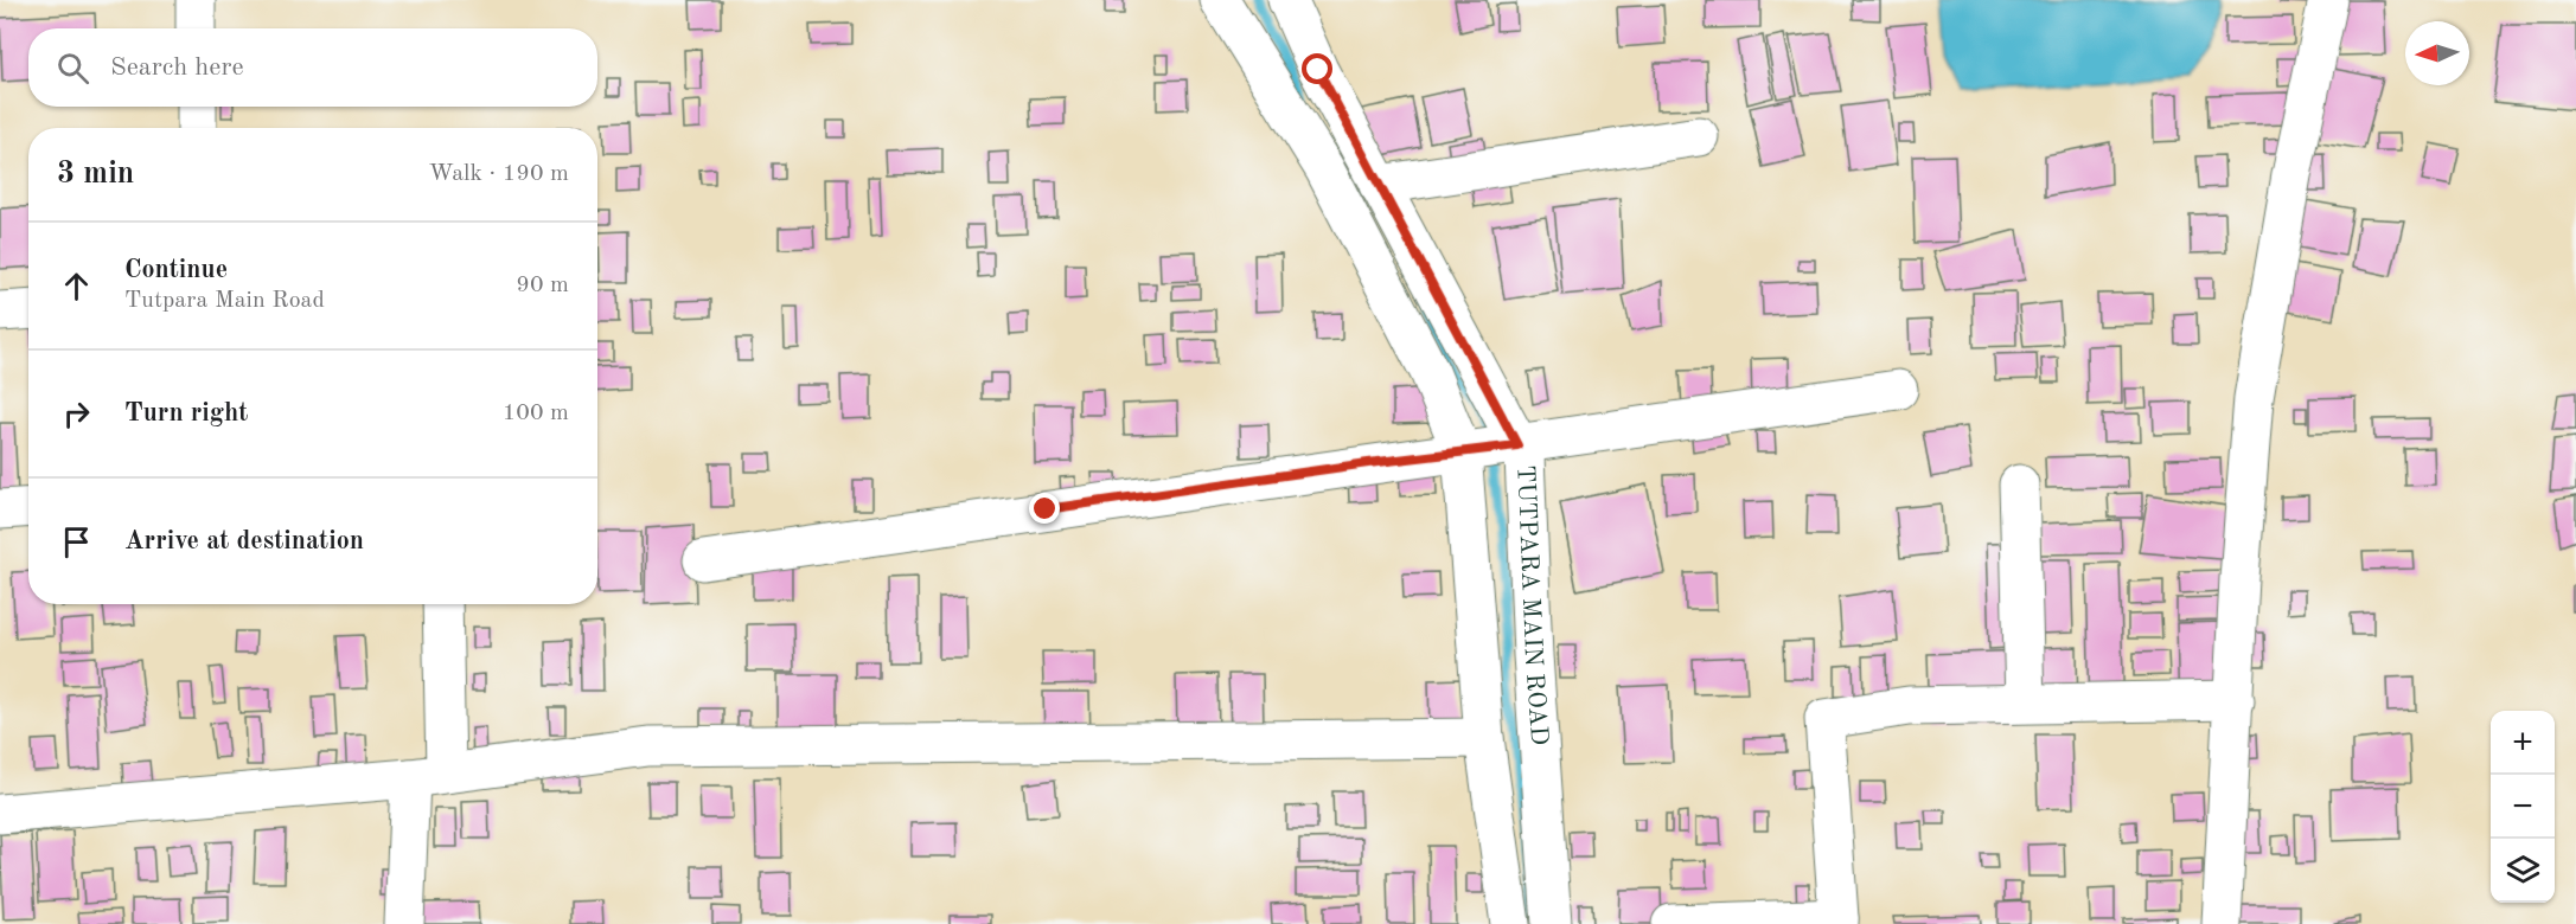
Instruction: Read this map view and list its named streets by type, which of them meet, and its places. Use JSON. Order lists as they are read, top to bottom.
{
  "streets": {
    "street": ["TUTPARA MAIN ROAD"]
  },
  "north": "left",
  "page": {
    "search": "Search here",
    "heading": ["3 min", "Walk · 190 m"],
    "list": [
      ["Continue", "Tutpara Main Road", "90 m"],
      ["Turn right", "100 m"],
      "Arrive at destination"
    ],
    "map_buttons": ["+", "−"]
  }
}
